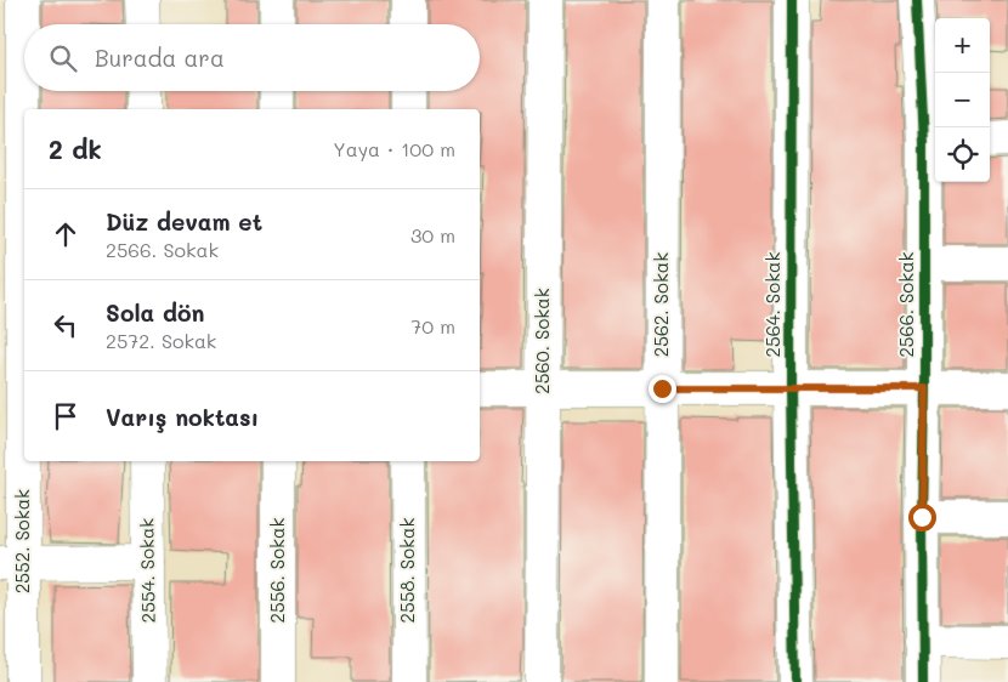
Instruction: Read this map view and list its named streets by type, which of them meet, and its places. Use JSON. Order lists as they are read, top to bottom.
{
  "streets": {
    "street": [
      "2562. Sokak",
      "2564. Sokak",
      "2566. Sokak",
      "2560. Sokak",
      "2552. Sokak",
      "2554. Sokak",
      "2556. Sokak",
      "2558. Sokak"
    ]
  },
  "page": {
    "map_buttons": ["+", "−"],
    "search": "Burada ara",
    "heading": ["2 dk", "Yaya · 100 m"],
    "list": [
      ["Düz devam et", "2566. Sokak", "30 m"],
      ["Sola dön", "2572. Sokak", "70 m"],
      "Varış noktası"
    ]
  }
}
